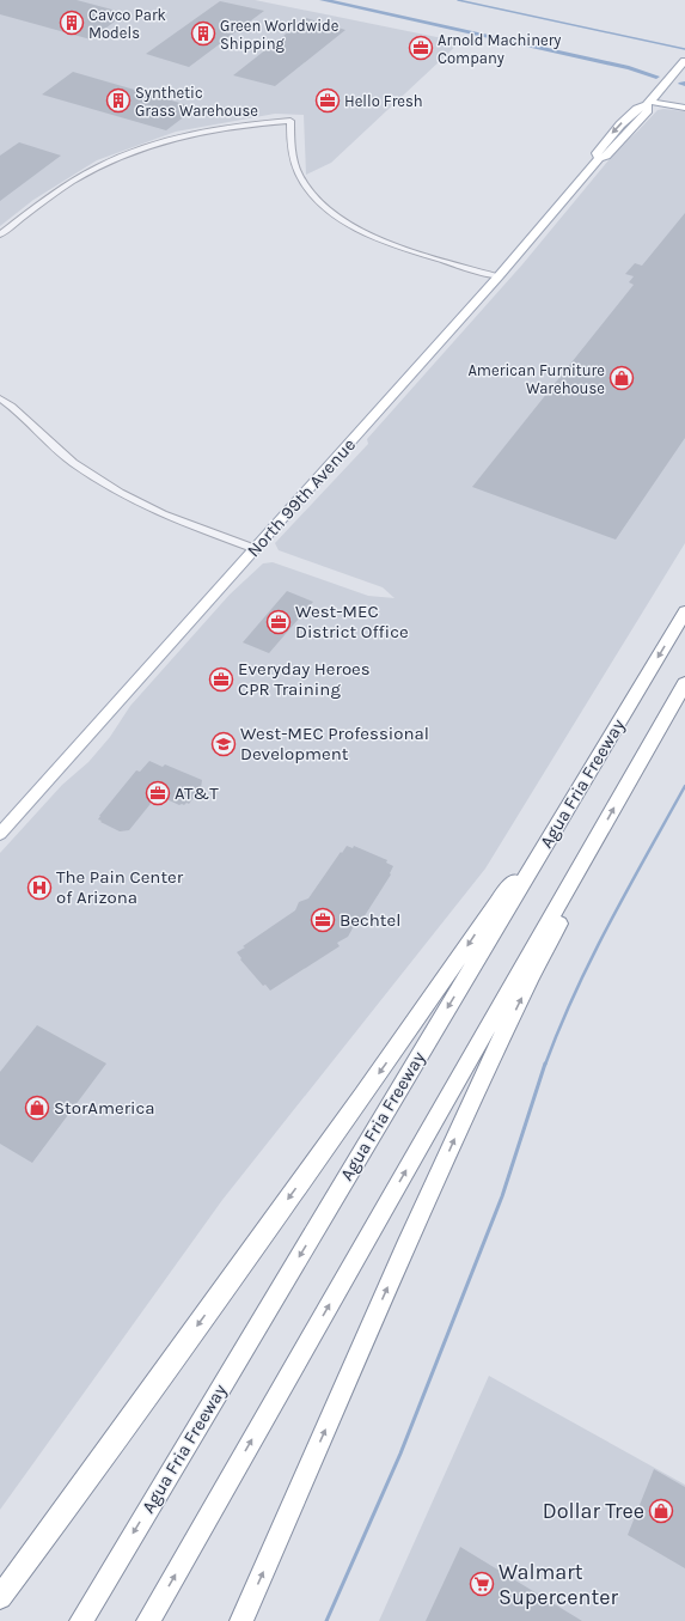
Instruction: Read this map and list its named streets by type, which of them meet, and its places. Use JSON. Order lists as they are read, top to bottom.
{
  "streets": {
    "highway": ["Agua Fria Freeway"],
    "main road": ["North 99th Avenue"]
  },
  "places": {
    "building": ["Cavco Park Models", "Green Worldwide Shipping", "Synthetic Grass Warehouse"],
    "office": [
      "Arnold Machinery Company",
      "Hello Fresh",
      "West-MEC District Office",
      "Everyday Heroes CPR Training",
      "AT&T",
      "Bechtel"
    ],
    "shop": ["American Furniture Warehouse", "StorAmerica", "Dollar Tree"],
    "school or university": ["West-MEC Professional Development"],
    "hospital": ["The Pain Center of Arizona"],
    "supermarket": ["Walmart Supercenter"]
  }
}
